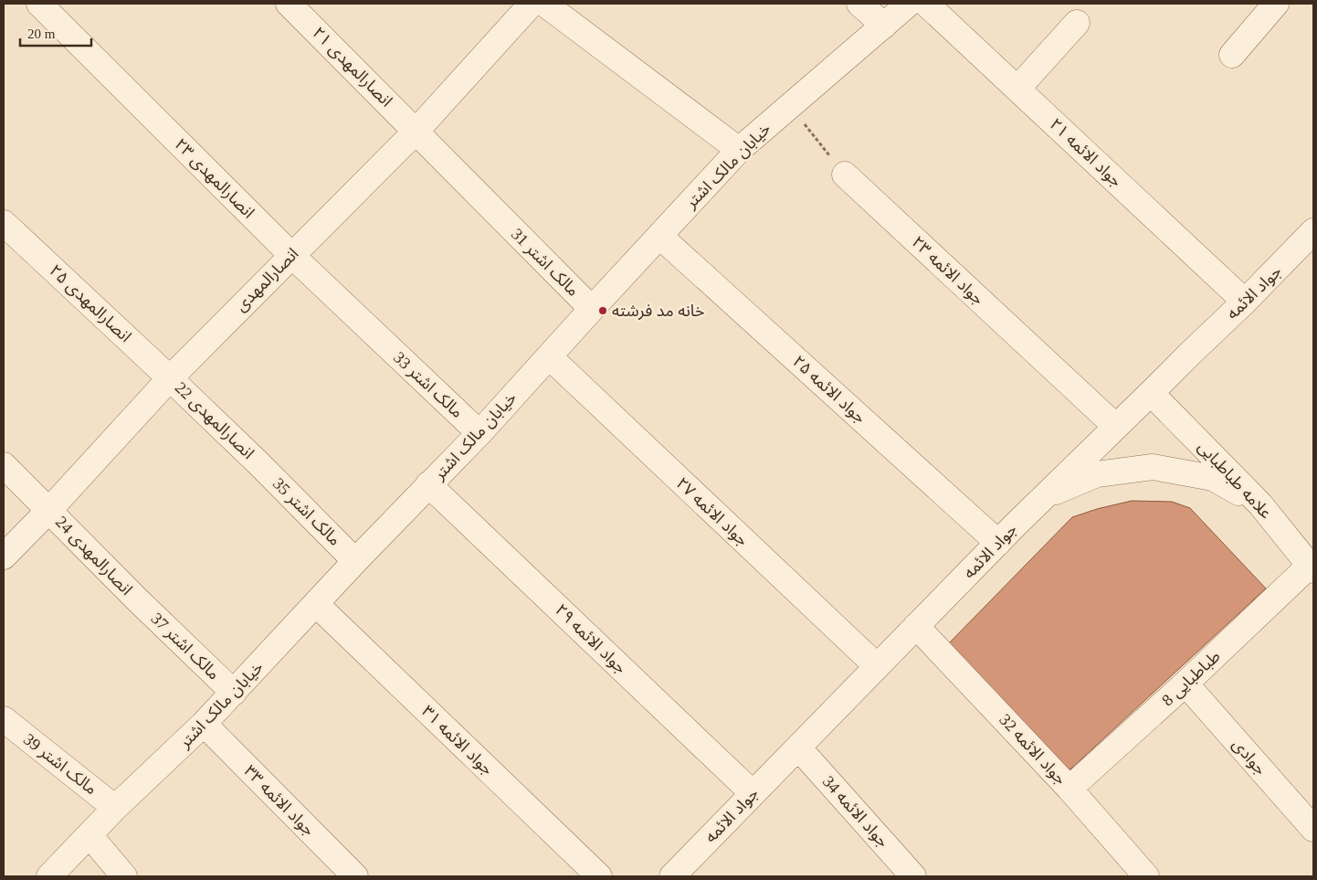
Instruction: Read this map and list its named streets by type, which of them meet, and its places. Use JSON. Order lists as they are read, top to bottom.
{
  "streets": {
    "street": [
      "انصارالمهدی ۲۱",
      "جواد الائمه ۲۱",
      "خیابان مالک اشتر",
      "انصارالمهدی ۲۳",
      "مالک اشتر 31",
      "جواد الائمه ۲۳",
      "انصارالمهدی",
      "جواد الائمه",
      "انصارالمهدی ۲۵",
      "مالک اشتر 33",
      "جواد الائمه ۲۵",
      "انصارالمهدی 22",
      "علامه طباطبایی",
      "مالک اشتر 35",
      "جواد الائمه ۲۷",
      "انصارالمهدی 24",
      "جواد الائمه ۲۹",
      "مالک اشتر 37",
      "طباطبایی 8",
      "جواد الائمه ۳۱",
      "جواد الائمه 32",
      "جوادی",
      "مالک اشتر 39",
      "جواد الائمه ۳۳",
      "جواد الائمه 34"
    ]
  },
  "crossings": [
    ["انصارالمهدی ۲۱", "مالک اشتر 31"],
    ["انصارالمهدی ۲۱", "انصارالمهدی"],
    ["جواد الائمه ۲۱", "جواد الائمه"],
    ["خیابان مالک اشتر", "مالک اشتر 31"],
    ["خیابان مالک اشتر", "مالک اشتر 33"],
    ["خیابان مالک اشتر", "جواد الائمه ۲۵"],
    ["خیابان مالک اشتر", "مالک اشتر 35"],
    ["خیابان مالک اشتر", "جواد الائمه ۲۷"],
    ["خیابان مالک اشتر", "جواد الائمه ۲۹"],
    ["خیابان مالک اشتر", "مالک اشتر 37"],
    ["خیابان مالک اشتر", "جواد الائمه ۳۱"],
    ["خیابان مالک اشتر", "مالک اشتر 39"],
    ["خیابان مالک اشتر", "جواد الائمه ۳۳"],
    ["انصارالمهدی ۲۳", "انصارالمهدی"],
    ["انصارالمهدی ۲۳", "مالک اشتر 33"],
    ["جواد الائمه ۲۳", "جواد الائمه"],
    ["انصارالمهدی", "انصارالمهدی ۲۵"],
    ["انصارالمهدی", "انصارالمهدی 22"],
    ["انصارالمهدی", "انصارالمهدی 24"],
    ["جواد الائمه", "جواد الائمه ۲۵"],
    ["جواد الائمه", "علامه طباطبایی"],
    ["جواد الائمه", "جواد الائمه ۲۷"],
    ["جواد الائمه", "جواد الائمه ۲۹"],
    ["جواد الائمه", "جواد الائمه 32"],
    ["جواد الائمه", "جواد الائمه 34"],
    ["انصارالمهدی ۲۵", "انصارالمهدی 22"],
    ["انصارالمهدی 22", "مالک اشتر 35"],
    ["علامه طباطبایی", "طباطبایی 8"],
    ["انصارالمهدی 24", "مالک اشتر 37"],
    ["طباطبایی 8", "جواد الائمه 32"],
    ["طباطبایی 8", "جوادی"]
  ],
  "places": ["خانه مد فرشته"],
  "scale_bar": "20 m"
}
